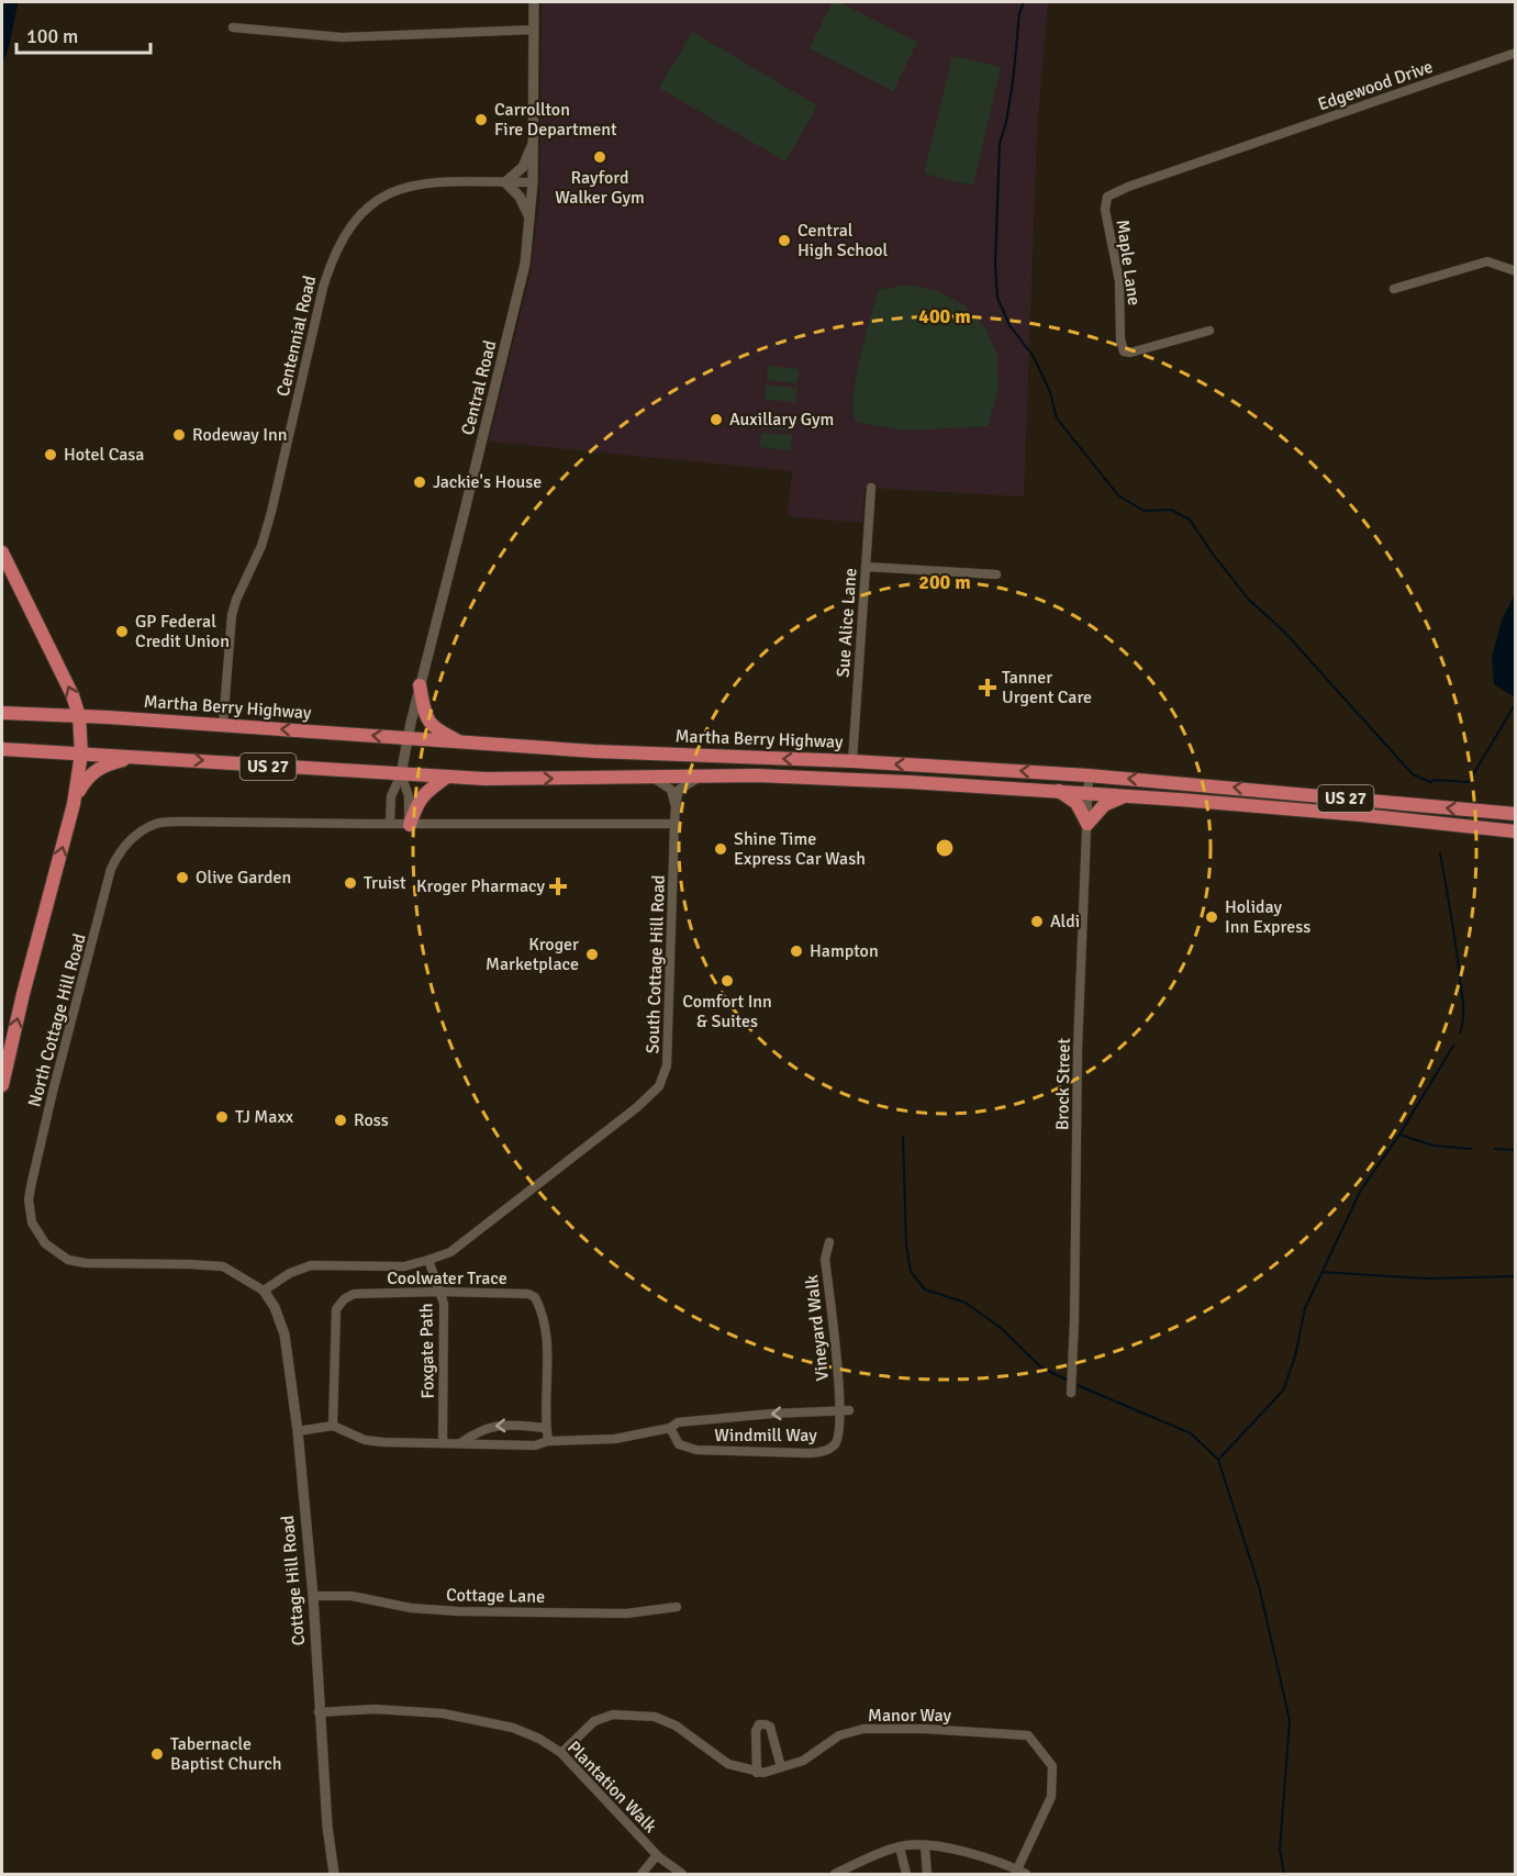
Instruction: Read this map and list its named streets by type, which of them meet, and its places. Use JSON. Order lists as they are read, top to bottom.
{
  "streets": {
    "highway": ["Martha Berry Highway", "US 27"],
    "street": [
      "Edgewood Drive",
      "Maple Lane",
      "Centennial Road",
      "Central Road",
      "Sue Alice Lane",
      "South Cottage Hill Road",
      "North Cottage Hill Road",
      "Brock Street",
      "Coolwater Trace",
      "Vineyard Walk",
      "Foxgate Path",
      "Windmill Way",
      "Cottage Hill Road",
      "Cottage Lane",
      "Manor Way",
      "Plantation Walk"
    ]
  },
  "crossings": [
    ["Edgewood Drive", "Maple Lane"],
    ["Centennial Road", "Central Road"],
    ["Centennial Road", "Martha Berry Highway"],
    ["Central Road", "Martha Berry Highway"],
    ["Central Road", "North Cottage Hill Road"],
    ["Sue Alice Lane", "Martha Berry Highway"],
    ["Martha Berry Highway", "Brock Street"],
    ["South Cottage Hill Road", "North Cottage Hill Road"],
    ["South Cottage Hill Road", "Foxgate Path"],
    ["South Cottage Hill Road", "Cottage Hill Road"],
    ["North Cottage Hill Road", "Cottage Hill Road"],
    ["Coolwater Trace", "Foxgate Path"],
    ["Coolwater Trace", "Windmill Way"],
    ["Vineyard Walk", "Windmill Way"],
    ["Foxgate Path", "Windmill Way"],
    ["Cottage Hill Road", "Cottage Lane"],
    ["Cottage Hill Road", "Plantation Walk"]
  ],
  "places": {
    "other": [
      "Carrollton Fire Department",
      "Rayford Walker Gym",
      "Central High School",
      "Auxillary Gym",
      "Rodeway Inn",
      "Hotel Casa",
      "Jackie's House",
      "GP Federal Credit Union",
      "Shine Time Express Car Wash",
      "Olive Garden",
      "Truist",
      "Holiday Inn Express",
      "Aldi",
      "Hampton",
      "Kroger Marketplace",
      "Comfort Inn & Suites",
      "TJ Maxx",
      "Ross",
      "Tabernacle Baptist Church"
    ],
    "health": ["Tanner Urgent Care", "Kroger Pharmacy"]
  },
  "scale_bar": "100 m",
  "rings": ["400 m", "200 m"]
}
